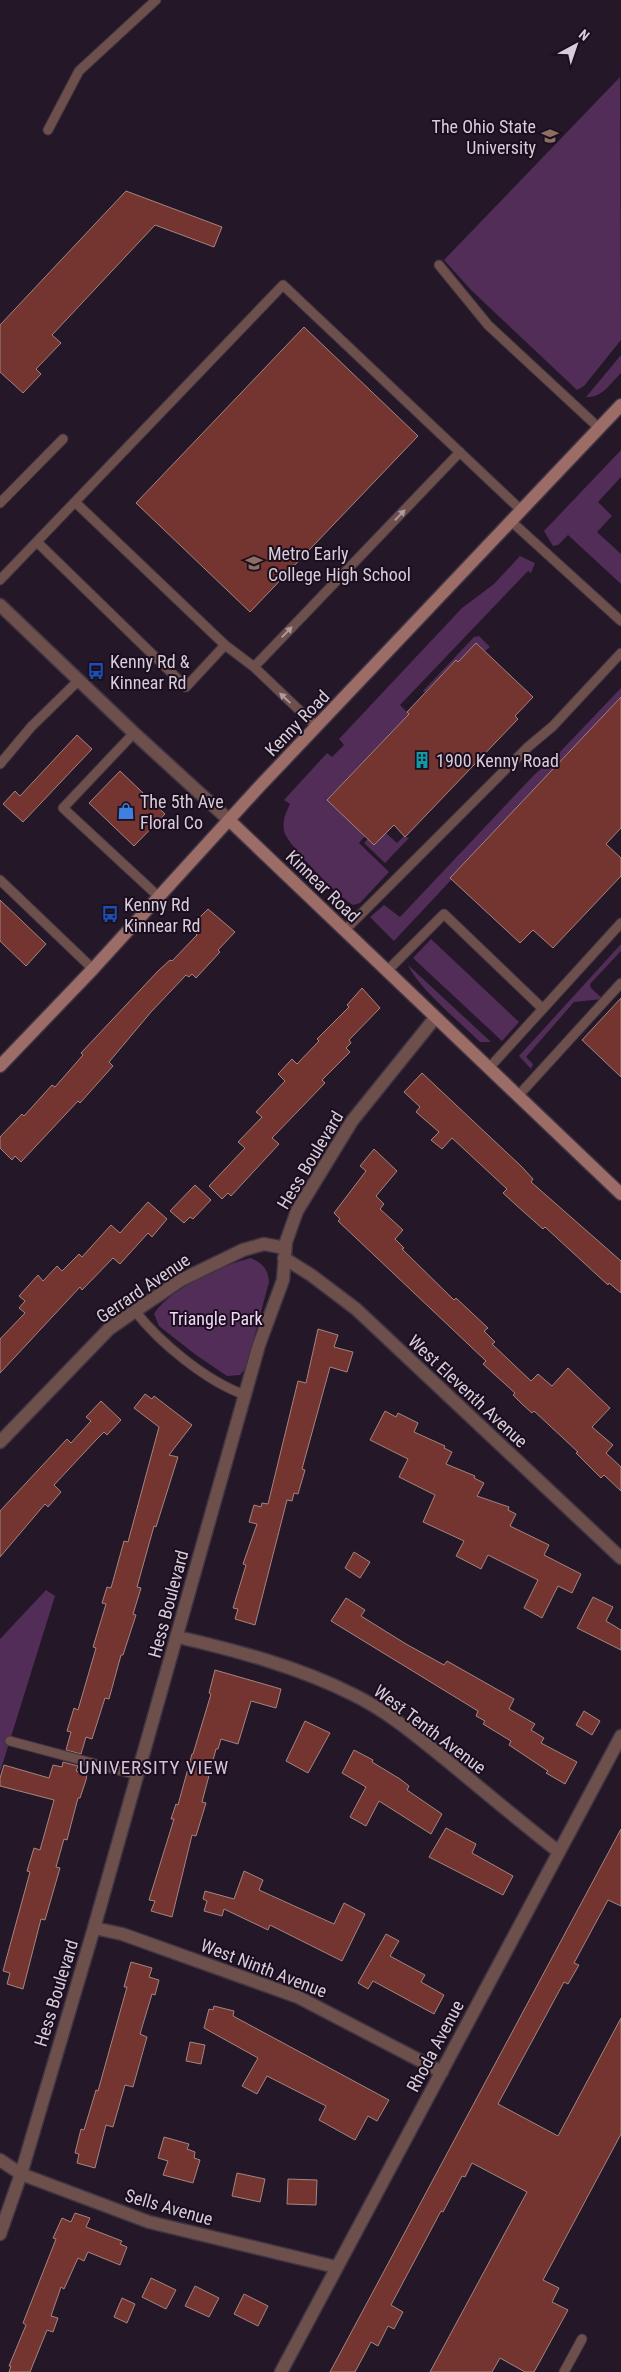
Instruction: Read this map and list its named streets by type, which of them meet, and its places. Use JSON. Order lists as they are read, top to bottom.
{
  "streets": {
    "street": [
      "Kenny Road",
      "Kinnear Road",
      "Hess Boulevard",
      "Gerrard Avenue",
      "West Eleventh Avenue",
      "West Tenth Avenue",
      "West Ninth Avenue",
      "Rhoda Avenue",
      "Sells Avenue"
    ]
  },
  "crossings": [
    ["Kenny Road", "Kinnear Road"],
    ["Kinnear Road", "Hess Boulevard"],
    ["Hess Boulevard", "Gerrard Avenue"],
    ["Hess Boulevard", "West Eleventh Avenue"],
    ["Hess Boulevard", "West Tenth Avenue"],
    ["Hess Boulevard", "West Ninth Avenue"],
    ["Hess Boulevard", "Sells Avenue"],
    ["Gerrard Avenue", "West Eleventh Avenue"],
    ["West Tenth Avenue", "Rhoda Avenue"],
    ["West Ninth Avenue", "Rhoda Avenue"],
    ["Rhoda Avenue", "Sells Avenue"]
  ],
  "districts": ["UNIVERSITY VIEW"],
  "parks": ["Triangle Park"],
  "places": {
    "school or university": ["The Ohio State University", "Metro Early College High School"],
    "bus stop": ["Kenny Rd & Kinnear Rd", "Kenny Rd Kinnear Rd"],
    "building": ["1900 Kenny Road"],
    "shop": ["The 5th Ave Floral Co"]
  },
  "north": "top right"
}
